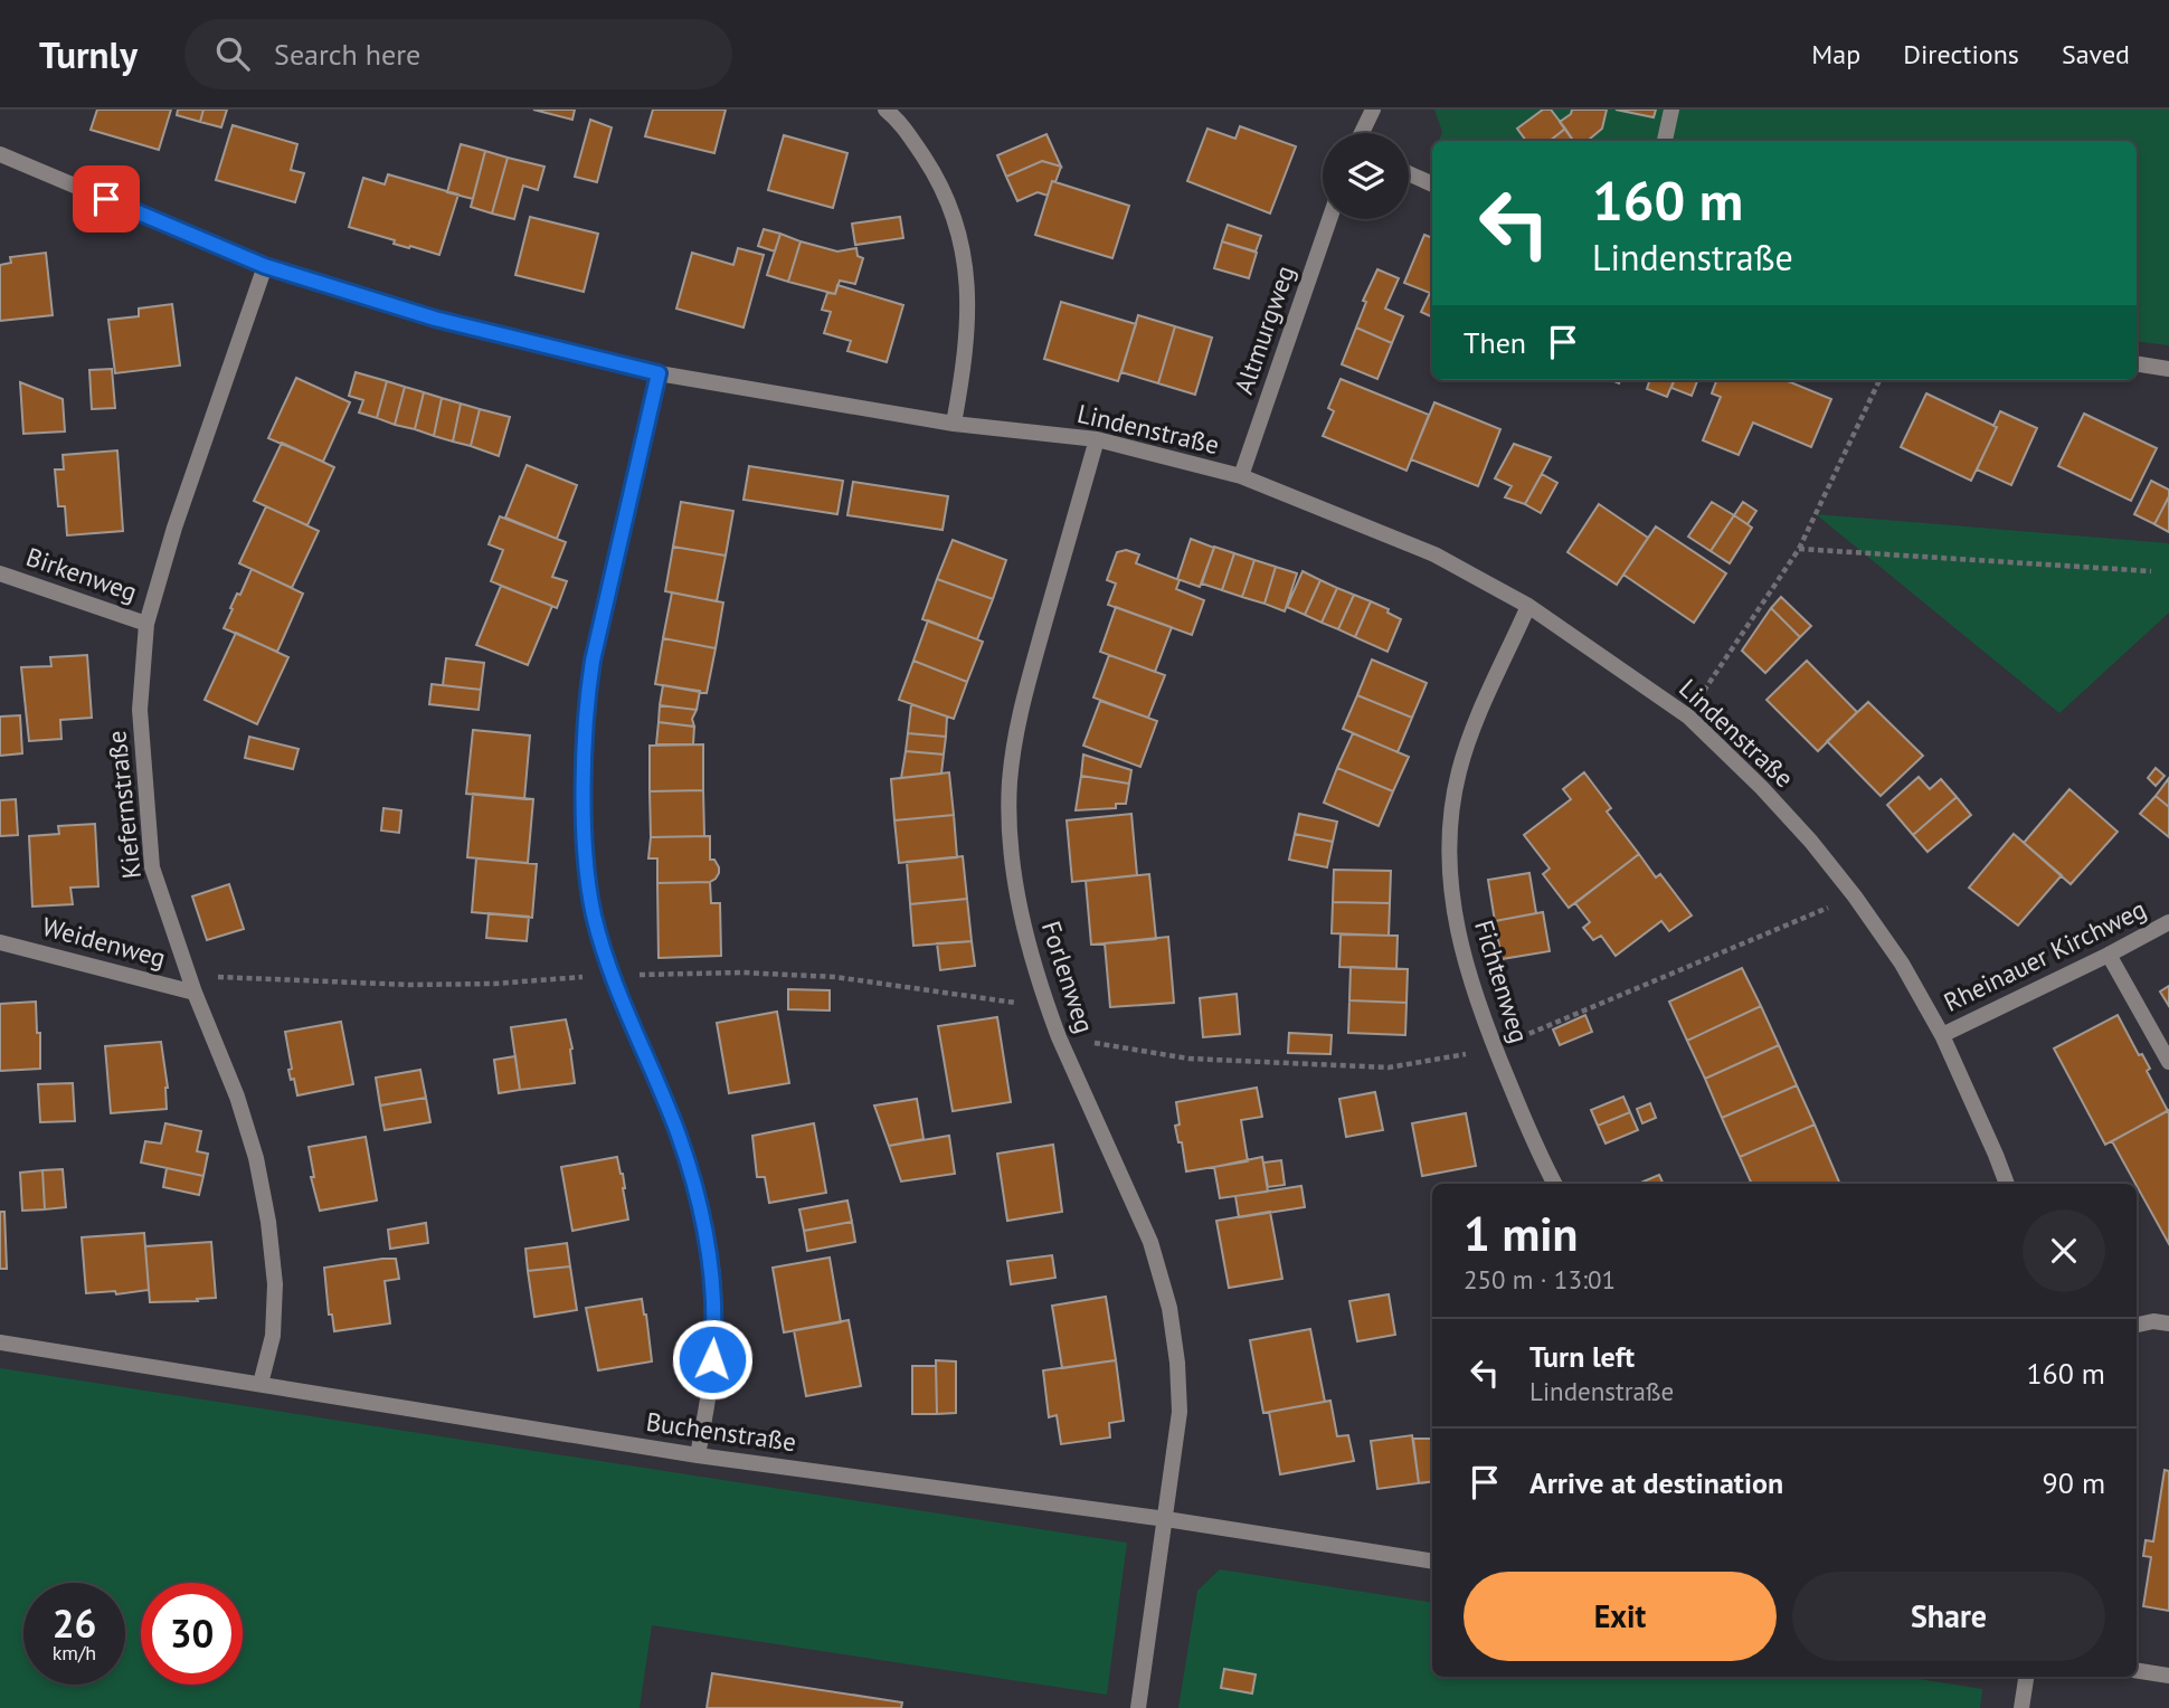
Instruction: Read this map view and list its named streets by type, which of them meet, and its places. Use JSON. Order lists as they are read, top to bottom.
{
  "streets": {
    "street": [
      "Altmurgweg",
      "Lindenstraße",
      "Birkenweg",
      "Kiefernstraße",
      "Weidenweg",
      "Rheinauer Kirchweg",
      "Forlenweg",
      "Fichtenweg",
      "Buchenstraße"
    ]
  },
  "crossings": [
    ["Altmurgweg", "Lindenstraße"],
    ["Lindenstraße", "Kiefernstraße"],
    ["Lindenstraße", "Rheinauer Kirchweg"],
    ["Lindenstraße", "Forlenweg"],
    ["Lindenstraße", "Fichtenweg"],
    ["Birkenweg", "Kiefernstraße"],
    ["Kiefernstraße", "Weidenweg"],
    ["Kiefernstraße", "Buchenstraße"],
    ["Forlenweg", "Buchenstraße"]
  ],
  "page": {
    "header": "Turnly",
    "search": "Search here",
    "nav": ["Map", "Directions", "Saved"],
    "turn": ["160 m", "Lindenstraße"],
    "then": "Then",
    "heading": ["1 min", "250 m · 13:01"],
    "list": [
      {
        "name": "Turn left",
        "note": "Lindenstraße",
        "value": "160 m"
      },
      {
        "name": "Arrive at destination",
        "value": "90 m"
      }
    ],
    "buttons": ["Exit", "Share"],
    "speed": "26 km/h",
    "limit": "30"
  }
}
